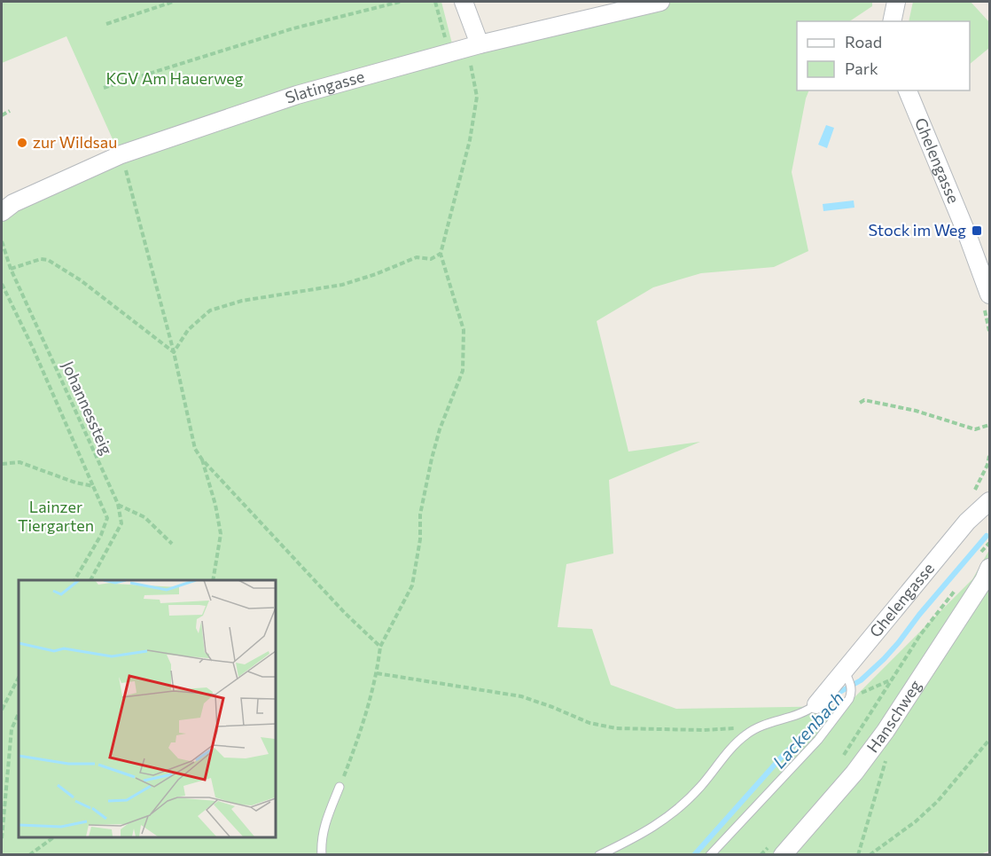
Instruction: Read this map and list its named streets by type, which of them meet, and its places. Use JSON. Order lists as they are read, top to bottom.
{
  "streets": {
    "street": ["Slatingasse", "Ghelengasse", "Hanschweg"],
    "path": ["Johannessteig"]
  },
  "water": ["Lackenbach"],
  "parks": ["KGV Am Hauerweg", "Lainzer Tiergarten"],
  "places": {
    "other": ["zur Wildsau"],
    "transit": ["Stock im Weg"]
  },
  "legend": ["Road", "Park"]
}
